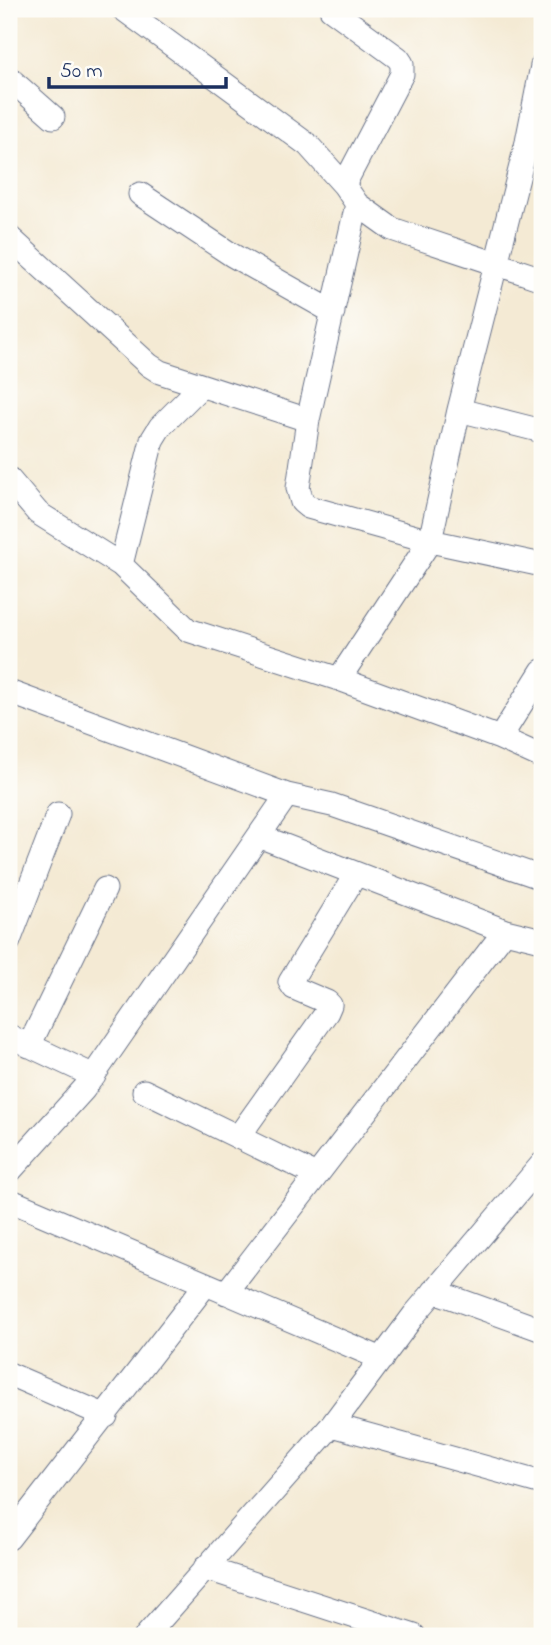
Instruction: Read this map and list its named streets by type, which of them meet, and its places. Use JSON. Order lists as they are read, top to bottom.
{
  "scale_bar": "50 m"
}
